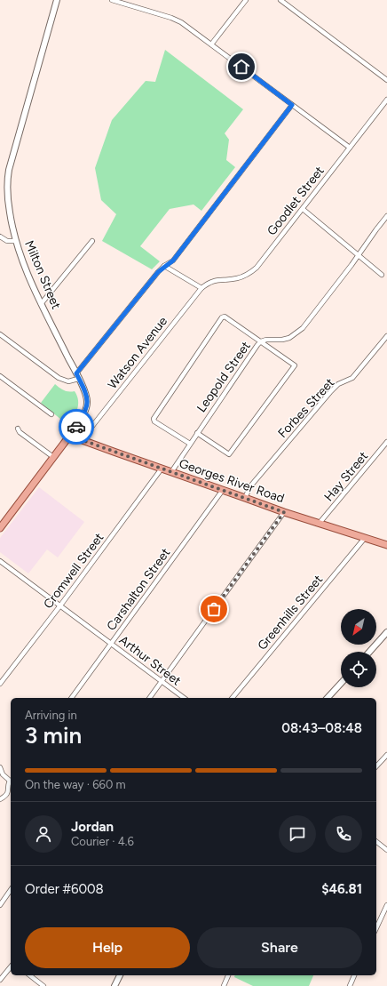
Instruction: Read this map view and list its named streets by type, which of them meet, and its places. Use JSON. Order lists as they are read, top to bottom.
{
  "streets": {
    "main road": ["Milton Street", "Georges River Road"],
    "street": [
      "Goodlet Street",
      "Watson Avenue",
      "Leopold Street",
      "Forbes Street",
      "Hay Street",
      "Cromwell Street",
      "Carshalton Street",
      "Greenhills Street",
      "Arthur Street"
    ]
  },
  "crossings": [
    ["Goodlet Street", "Watson Avenue"],
    ["Milton Street", "Georges River Road"],
    ["Leopold Street", "Georges River Road"],
    ["Forbes Street", "Georges River Road"],
    ["Hay Street", "Georges River Road"],
    ["Georges River Road", "Cromwell Street"],
    ["Georges River Road", "Carshalton Street"],
    ["Georges River Road", "Greenhills Street"],
    ["Cromwell Street", "Arthur Street"],
    ["Carshalton Street", "Arthur Street"]
  ],
  "north": "bottom left",
  "page": {
    "heading": ["3 min", "Arriving in", "08:43–08:48"],
    "panel": [
      "Jordan",
      "Courier · 4.6",
      "Order #6008",
      "$46.81"
    ],
    "bar": "On the way · 660 m",
    "buttons": ["Help", "Share"]
  }
}
